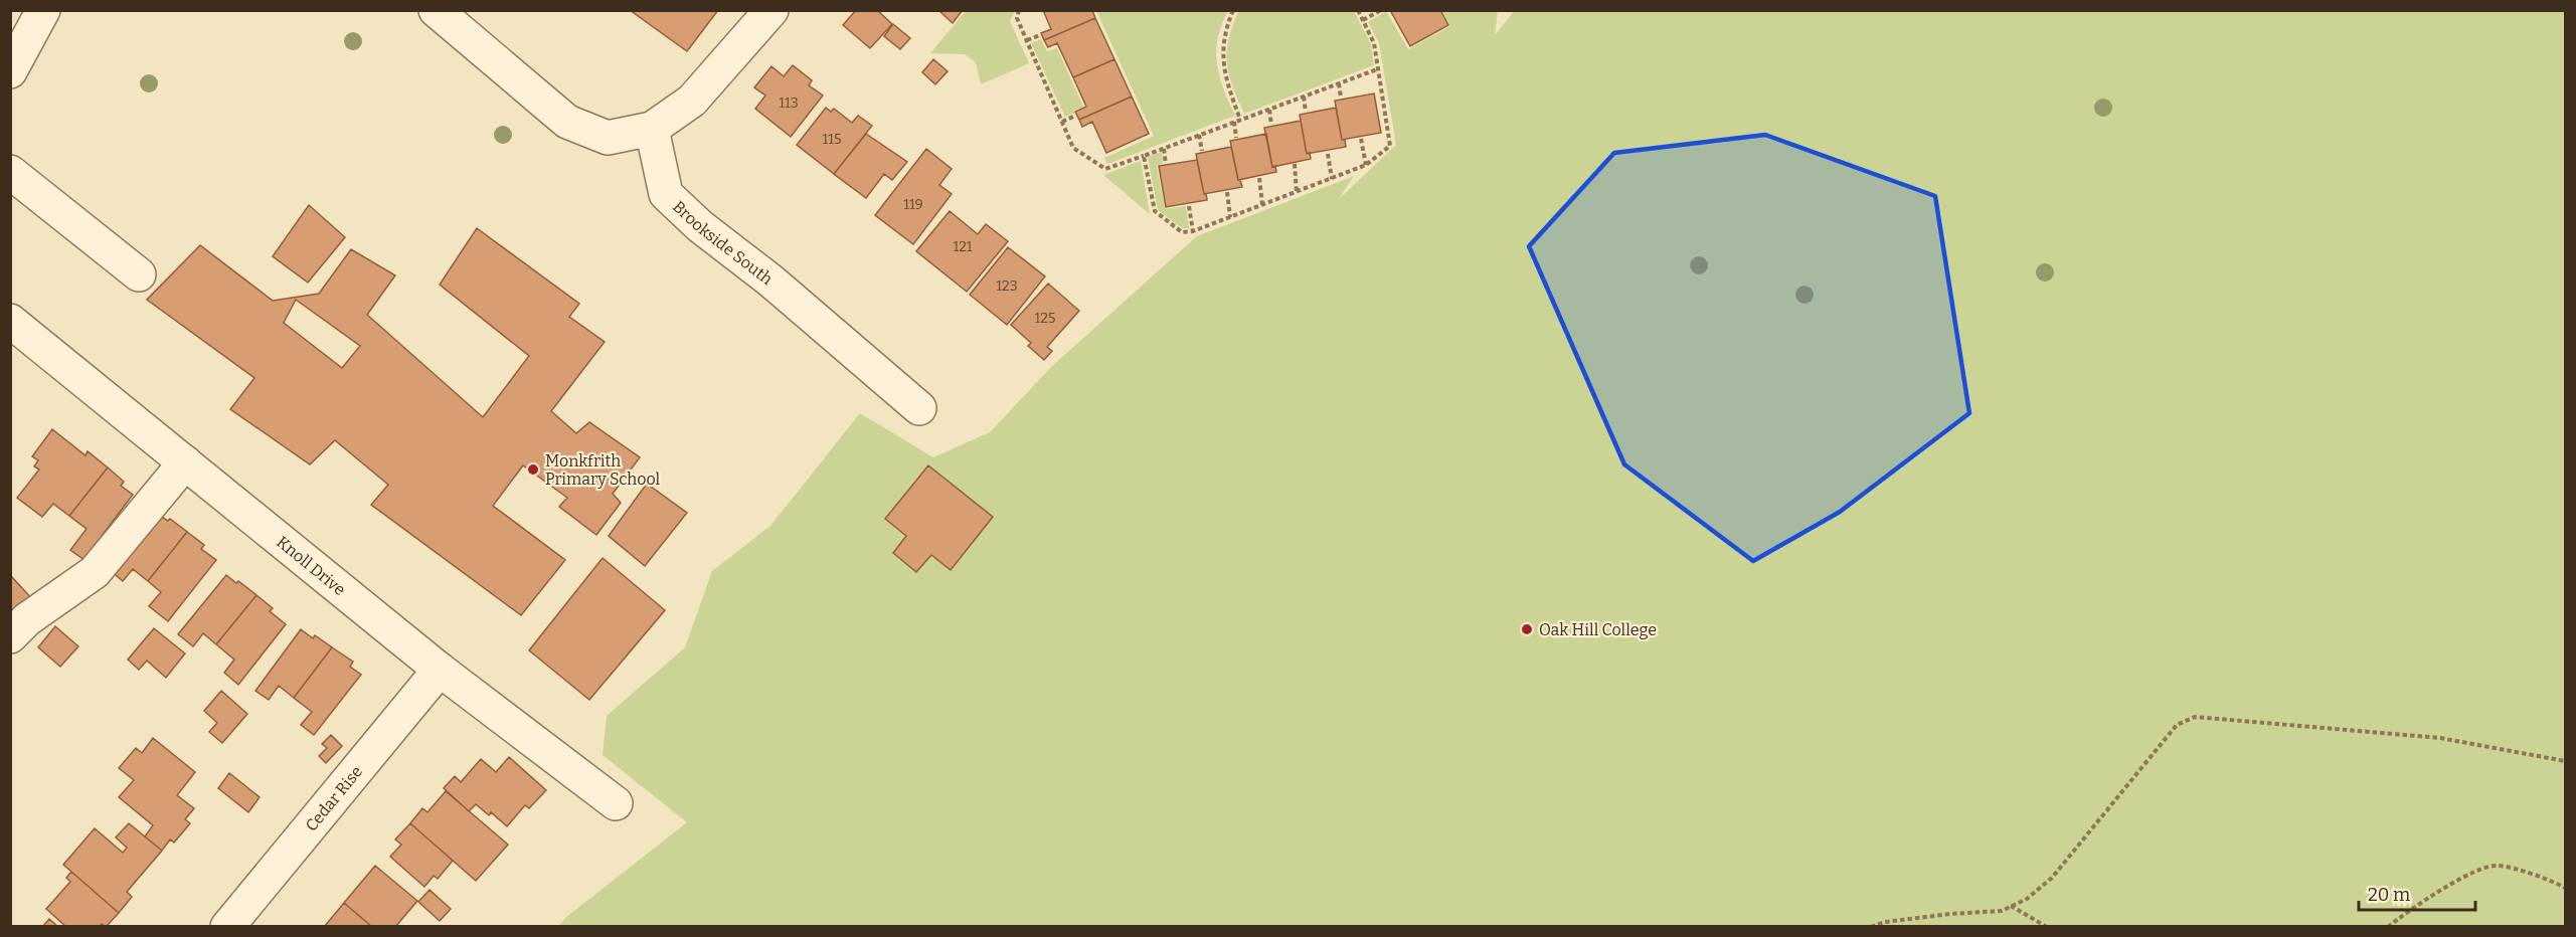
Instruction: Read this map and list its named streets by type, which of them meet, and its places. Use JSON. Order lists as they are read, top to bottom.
{
  "streets": {
    "street": ["Brookside South", "Knoll Drive", "Cedar Rise"]
  },
  "crossings": [
    ["Knoll Drive", "Cedar Rise"]
  ],
  "places": ["Monkfrith Primary School", "Oak Hill College"],
  "house_numbers": [
    "113",
    "115",
    "119",
    "121",
    "123",
    "125"
  ],
  "scale_bar": "20 m"
}
